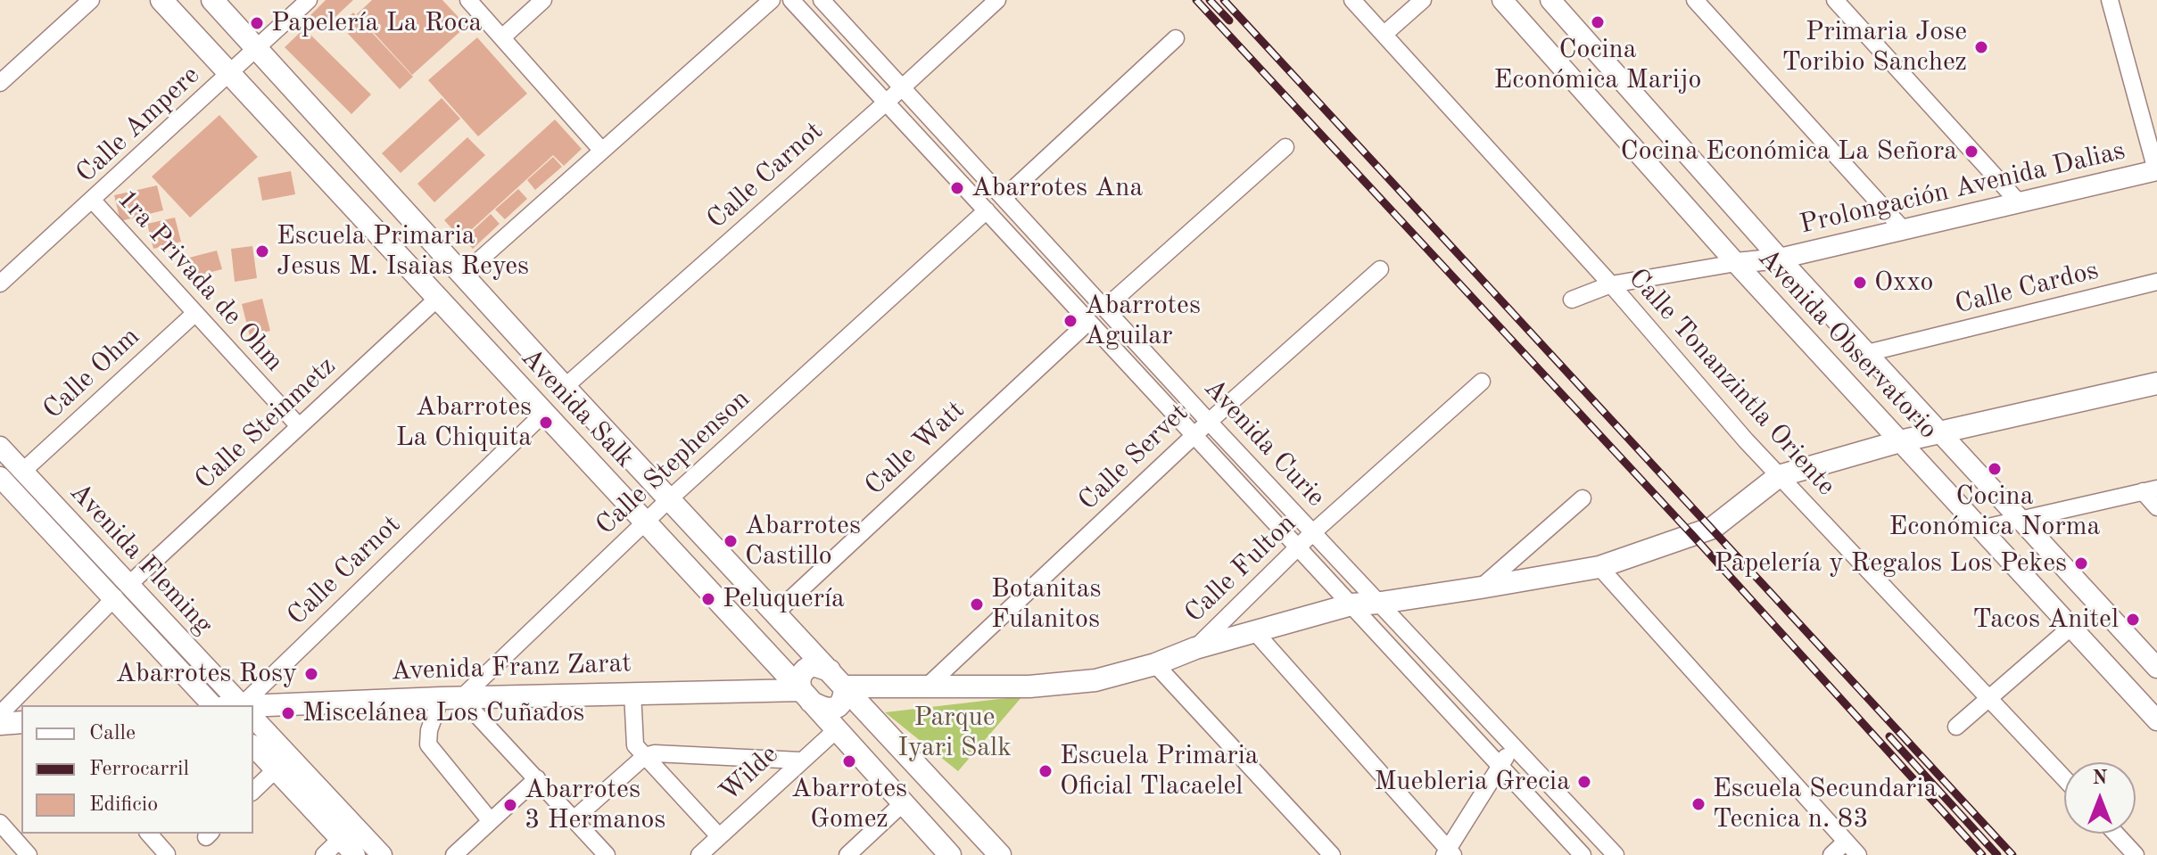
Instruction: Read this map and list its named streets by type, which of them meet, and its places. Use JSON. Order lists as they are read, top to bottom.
{
  "streets": {
    "main road": ["Avenida Salk", "Avenida Franz Zarat"],
    "street": [
      "Calle Ampere",
      "Calle Carnot",
      "Prolongación Avenida Dalias",
      "1ra Privada de Ohm",
      "Calle Cardos",
      "Avenida Observatorio",
      "Calle Ohm",
      "Calle Tonanzintla Oriente",
      "Calle Steinmetz",
      "Avenida Curie",
      "Calle Watt",
      "Calle Servet",
      "Calle Stephenson",
      "Avenida Fleming",
      "Calle Fulton",
      "Wilde"
    ]
  },
  "crossings": [
    ["Calle Ampere", "1ra Privada de Ohm"],
    ["Calle Ampere", "Avenida Salk"],
    ["Calle Carnot", "Avenida Salk"],
    ["Calle Carnot", "Avenida Curie"],
    ["Prolongación Avenida Dalias", "Avenida Observatorio"],
    ["Prolongación Avenida Dalias", "Calle Tonanzintla Oriente"],
    ["1ra Privada de Ohm", "Calle Ohm"],
    ["1ra Privada de Ohm", "Calle Steinmetz"],
    ["Calle Cardos", "Avenida Observatorio"],
    ["Calle Ohm", "Avenida Fleming"],
    ["Avenida Salk", "Calle Steinmetz"],
    ["Avenida Salk", "Calle Watt"],
    ["Avenida Salk", "Calle Stephenson"],
    ["Avenida Salk", "Avenida Franz Zarat"],
    ["Avenida Salk", "Wilde"],
    ["Calle Steinmetz", "Avenida Fleming"],
    ["Avenida Curie", "Calle Watt"],
    ["Avenida Curie", "Calle Servet"],
    ["Avenida Curie", "Calle Stephenson"],
    ["Avenida Curie", "Calle Fulton"],
    ["Calle Stephenson", "Avenida Franz Zarat"]
  ],
  "parks": ["Parque Iyari Salk"],
  "places": [
    "Cocina Económica Marijo",
    "Papelería La Roca",
    "Primaria Jose Toribio Sanchez",
    "Cocina Económica La Señora",
    "Abarrotes Ana",
    "Escuela Primaria Jesus M. Isaias Reyes",
    "Oxxo",
    "Abarrotes Aguilar",
    "Abarrotes La Chiquita",
    "Cocina Económica Norma",
    "Abarrotes Castillo",
    "Papelería y Regalos Los Pekes",
    "Peluquería",
    "Botanitas Fulanitos",
    "Tacos Anitel",
    "Abarrotes Rosy",
    "Miscelánea Los Cuñados",
    "Abarrotes Gomez",
    "Escuela Primaria Oficial Tlacaelel",
    "Muebleria Grecia",
    "Escuela Secundaria Tecnica n. 83",
    "Abarrotes 3 Hermanos"
  ],
  "legend": ["Calle", "Ferrocarril", "Edificio"],
  "north": "top"
}
